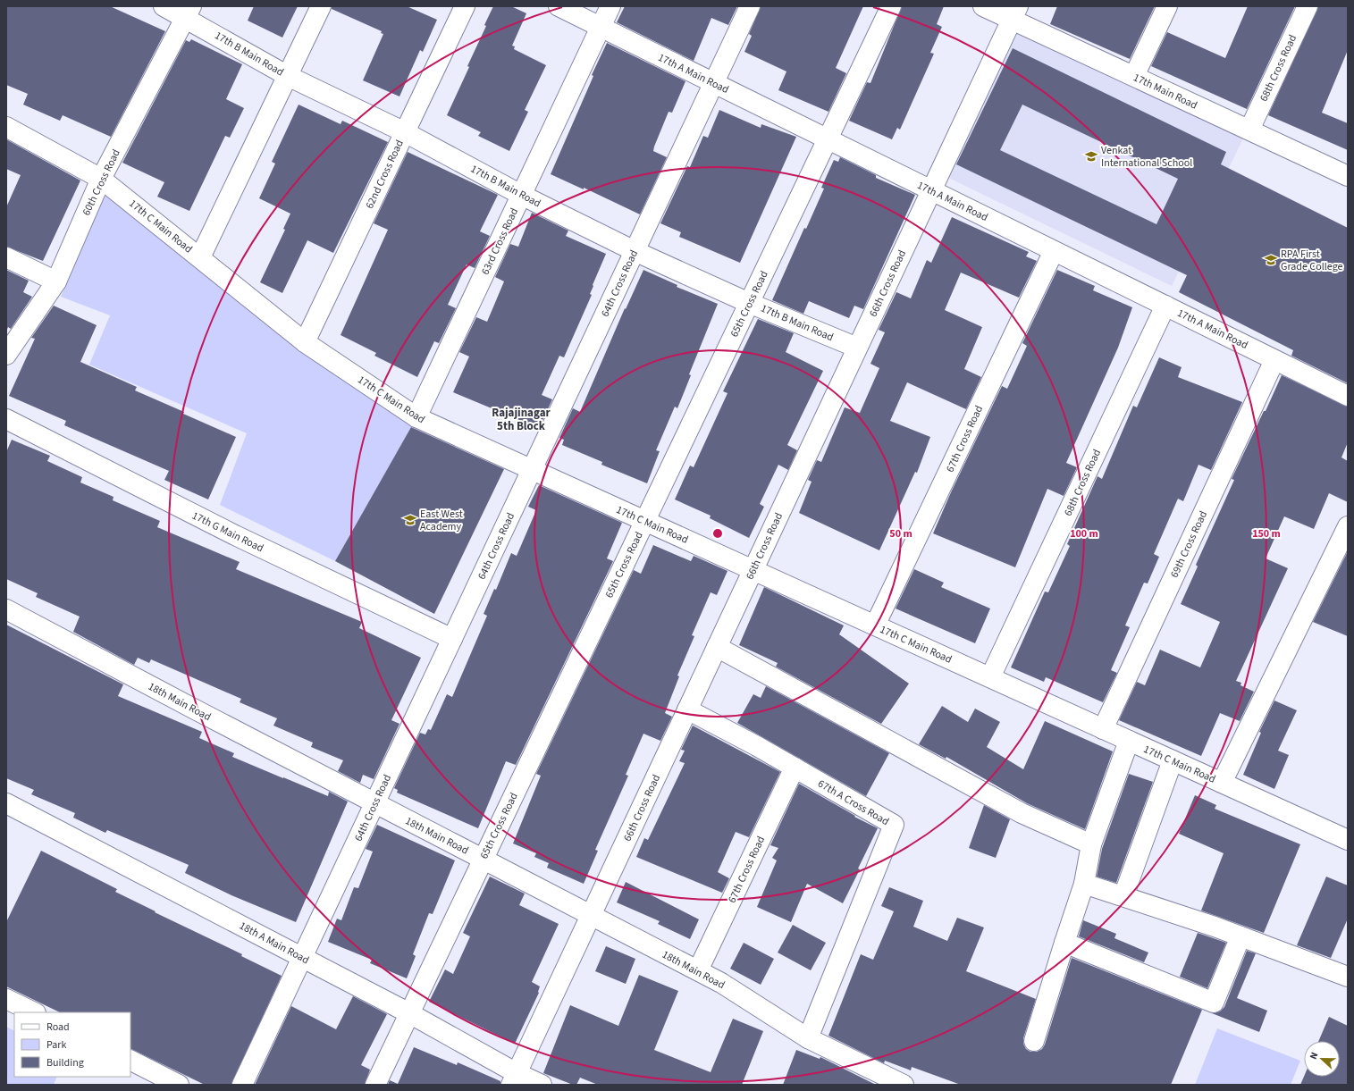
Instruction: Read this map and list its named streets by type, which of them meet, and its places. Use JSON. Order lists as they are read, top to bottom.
{
  "streets": {
    "street": [
      "17th B Main Road",
      "68th Cross Road",
      "17th A Main Road",
      "17th Main Road",
      "62nd Cross Road",
      "60th Cross Road",
      "17th C Main Road",
      "63rd Cross Road",
      "64th Cross Road",
      "66th Cross Road",
      "65th Cross Road",
      "67th Cross Road",
      "17th G Main Road",
      "69th Cross Road",
      "18th Main Road",
      "67th A Cross Road",
      "18th A Main Road"
    ]
  },
  "crossings": [
    ["17th B Main Road", "62nd Cross Road"],
    ["17th B Main Road", "60th Cross Road"],
    ["17th B Main Road", "63rd Cross Road"],
    ["17th B Main Road", "64th Cross Road"],
    ["17th B Main Road", "66th Cross Road"],
    ["17th B Main Road", "65th Cross Road"],
    ["68th Cross Road", "17th A Main Road"],
    ["68th Cross Road", "17th Main Road"],
    ["68th Cross Road", "17th C Main Road"],
    ["17th A Main Road", "63rd Cross Road"],
    ["17th A Main Road", "64th Cross Road"],
    ["17th A Main Road", "66th Cross Road"],
    ["17th A Main Road", "65th Cross Road"],
    ["17th A Main Road", "67th Cross Road"],
    ["17th A Main Road", "69th Cross Road"],
    ["17th Main Road", "66th Cross Road"],
    ["62nd Cross Road", "17th C Main Road"],
    ["60th Cross Road", "17th C Main Road"],
    ["17th C Main Road", "63rd Cross Road"],
    ["17th C Main Road", "64th Cross Road"],
    ["17th C Main Road", "66th Cross Road"],
    ["17th C Main Road", "65th Cross Road"],
    ["17th C Main Road", "67th Cross Road"],
    ["17th C Main Road", "69th Cross Road"],
    ["64th Cross Road", "17th G Main Road"],
    ["64th Cross Road", "18th Main Road"],
    ["64th Cross Road", "18th A Main Road"],
    ["66th Cross Road", "18th Main Road"],
    ["66th Cross Road", "67th A Cross Road"],
    ["66th Cross Road", "18th A Main Road"],
    ["65th Cross Road", "18th Main Road"],
    ["65th Cross Road", "18th A Main Road"],
    ["67th Cross Road", "18th Main Road"],
    ["67th Cross Road", "67th A Cross Road"],
    ["18th Main Road", "67th A Cross Road"]
  ],
  "districts": ["Rajajinagar 5th Block"],
  "places": {
    "school or university": ["Venkat International School", "RPA First Grade College", "East West Academy"]
  },
  "legend": ["Road", "Park", "Building"],
  "north": "left",
  "rings": ["50 m", "100 m", "150 m"]
}
